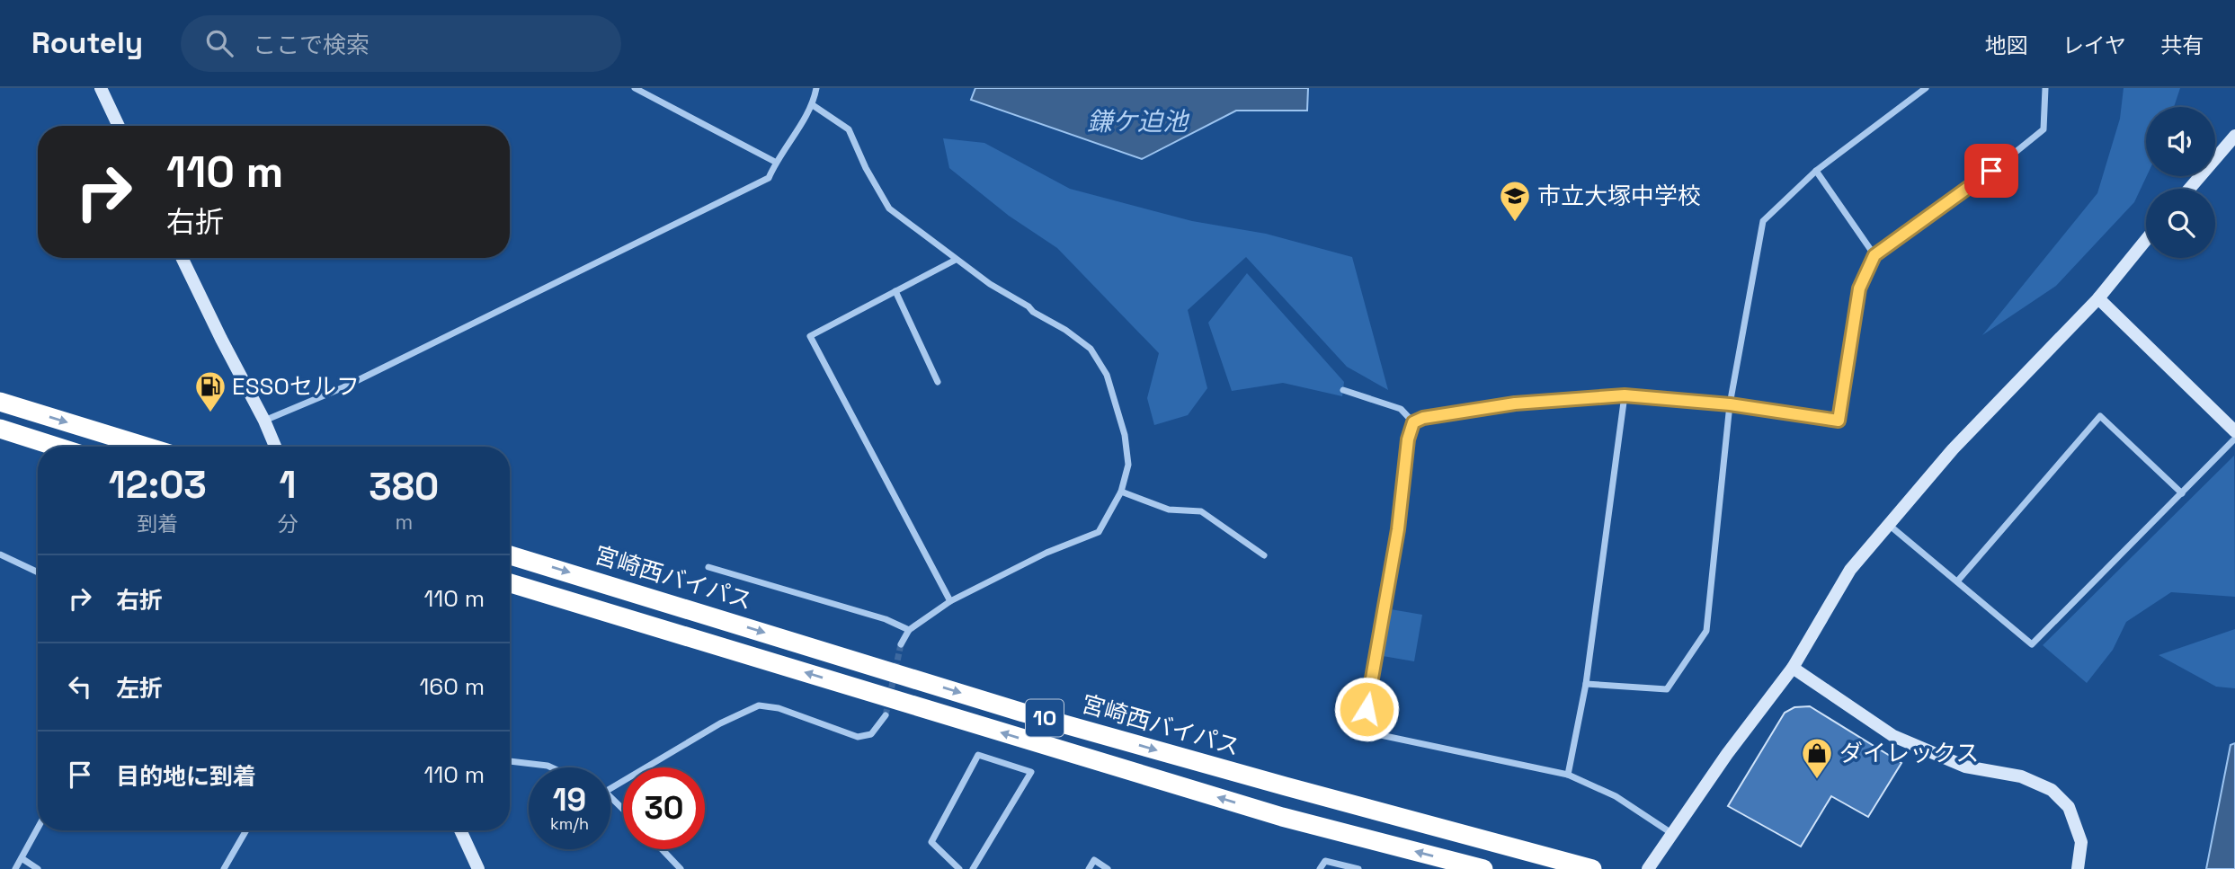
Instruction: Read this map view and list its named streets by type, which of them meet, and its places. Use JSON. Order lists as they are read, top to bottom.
{
  "streets": {
    "highway": ["宮崎西バイパス", "10"]
  },
  "water": ["鎌ケ迫池"],
  "places": {
    "school or university": ["市立大塚中学校"],
    "fuel station": ["ESSOセルフ"],
    "shop": ["ダイレックス"]
  },
  "page": {
    "header": "Routely",
    "search": "ここで検索",
    "nav": ["地図", "レイヤ", "共有"],
    "turn": ["110 m", "右折"],
    "eta": [
      "12:03",
      "到着",
      "1",
      "分",
      "380",
      "m"
    ],
    "list": [
      {
        "name": "右折",
        "value": "110 m"
      },
      {
        "name": "左折",
        "value": "160 m"
      },
      {
        "name": "目的地に到着",
        "value": "110 m"
      }
    ],
    "speed": "19 km/h",
    "limit": "30"
  }
}
